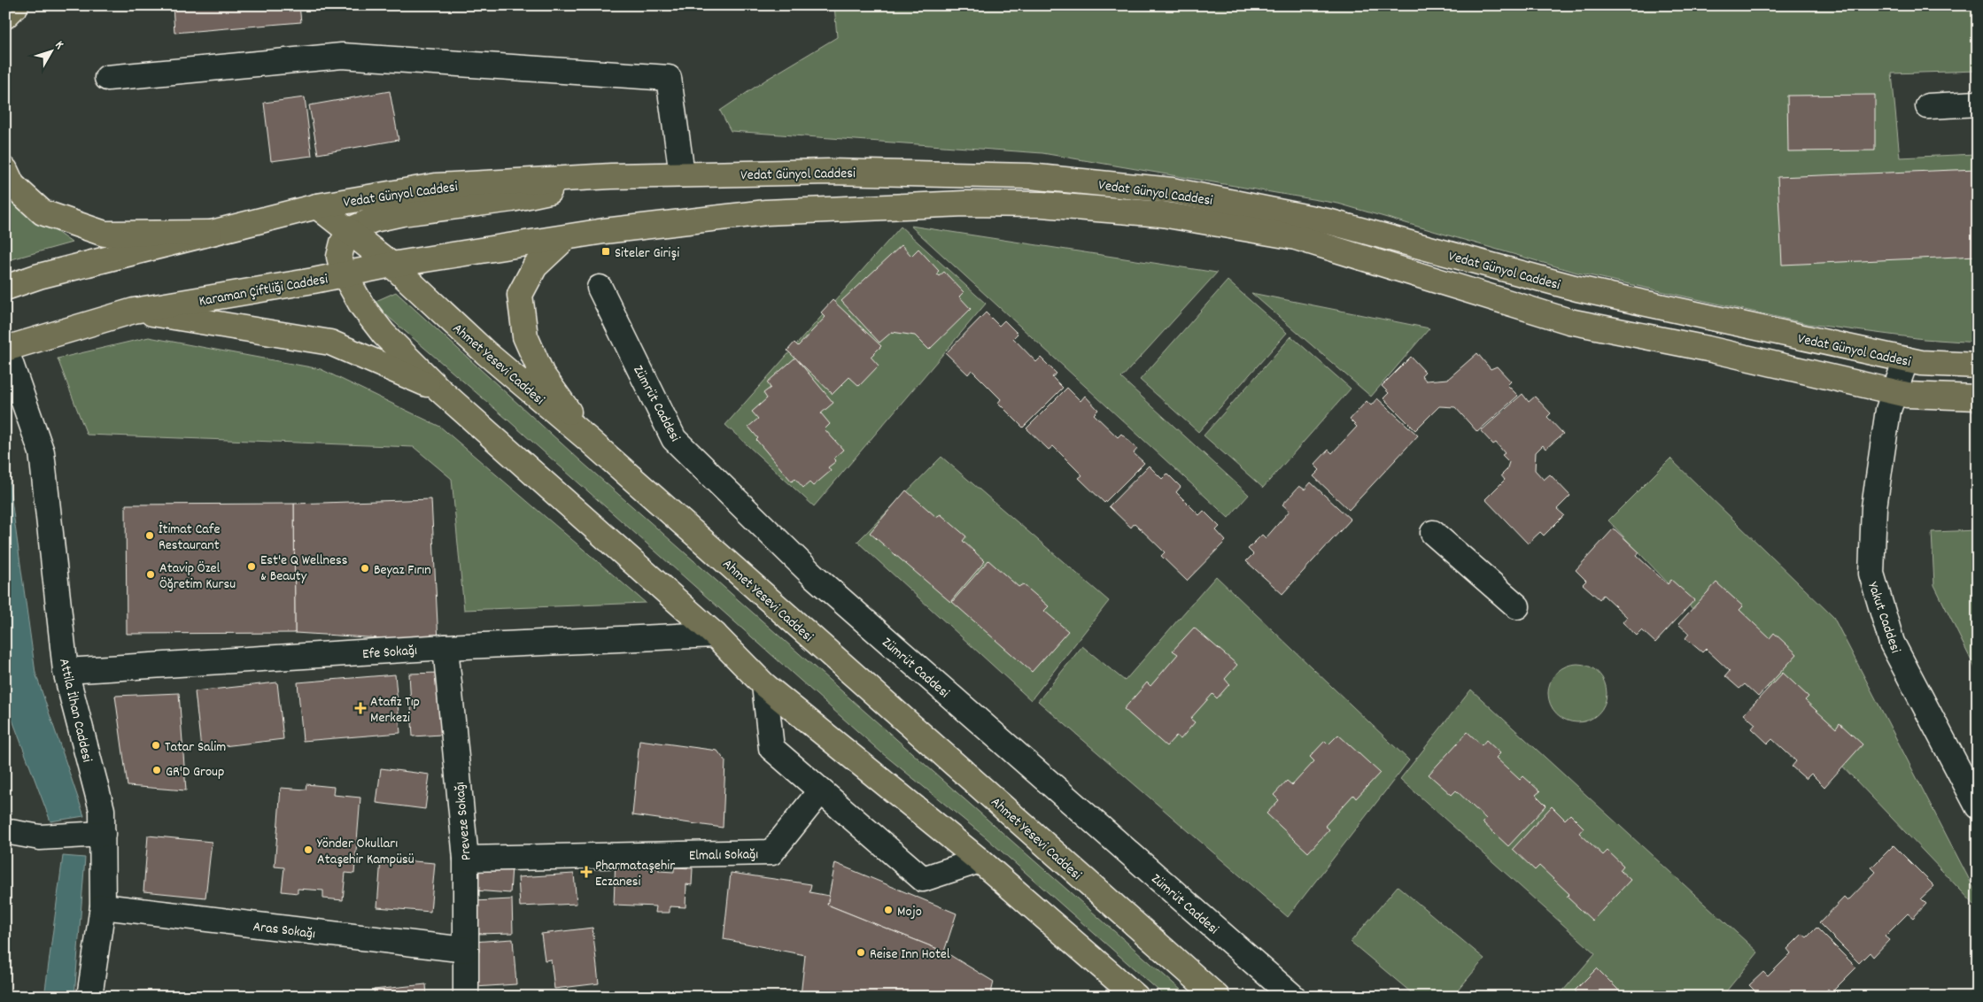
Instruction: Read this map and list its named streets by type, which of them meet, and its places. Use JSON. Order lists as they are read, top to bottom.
{
  "streets": {
    "main road": ["Vedat Günyol Caddesi", "Karaman Çiftliği Caddesi", "Ahmet Yesevi Caddesi"],
    "street": [
      "Zümrüt Caddesi",
      "Yakut Caddesi",
      "Efe Sokağı",
      "Attila İlhan Caddesi",
      "Preveze Sokağı",
      "Elmalı Sokağı",
      "Aras Sokağı"
    ]
  },
  "crossings": [
    ["Vedat Günyol Caddesi", "Karaman Çiftliği Caddesi"],
    ["Vedat Günyol Caddesi", "Ahmet Yesevi Caddesi"],
    ["Vedat Günyol Caddesi", "Yakut Caddesi"],
    ["Karaman Çiftliği Caddesi", "Ahmet Yesevi Caddesi"],
    ["Efe Sokağı", "Attila İlhan Caddesi"],
    ["Efe Sokağı", "Preveze Sokağı"],
    ["Attila İlhan Caddesi", "Aras Sokağı"],
    ["Preveze Sokağı", "Elmalı Sokağı"],
    ["Preveze Sokağı", "Aras Sokağı"]
  ],
  "places": {
    "transit": ["Siteler Girişi"],
    "other": [
      "İtimat Cafe Restaurant",
      "Est'e Q Wellness & Beauty",
      "Beyaz Fırın",
      "Atavip Özel Öğretim Kursu",
      "Tatar Salim",
      "GR'D Group",
      "Yönder Okulları Ataşehir Kampüsü",
      "Mojo",
      "Reise Inn Hotel"
    ],
    "health": ["Atafiz Tıp Merkezi", "Pharmataşehir Eczanesi"]
  },
  "north": "top right"
}
